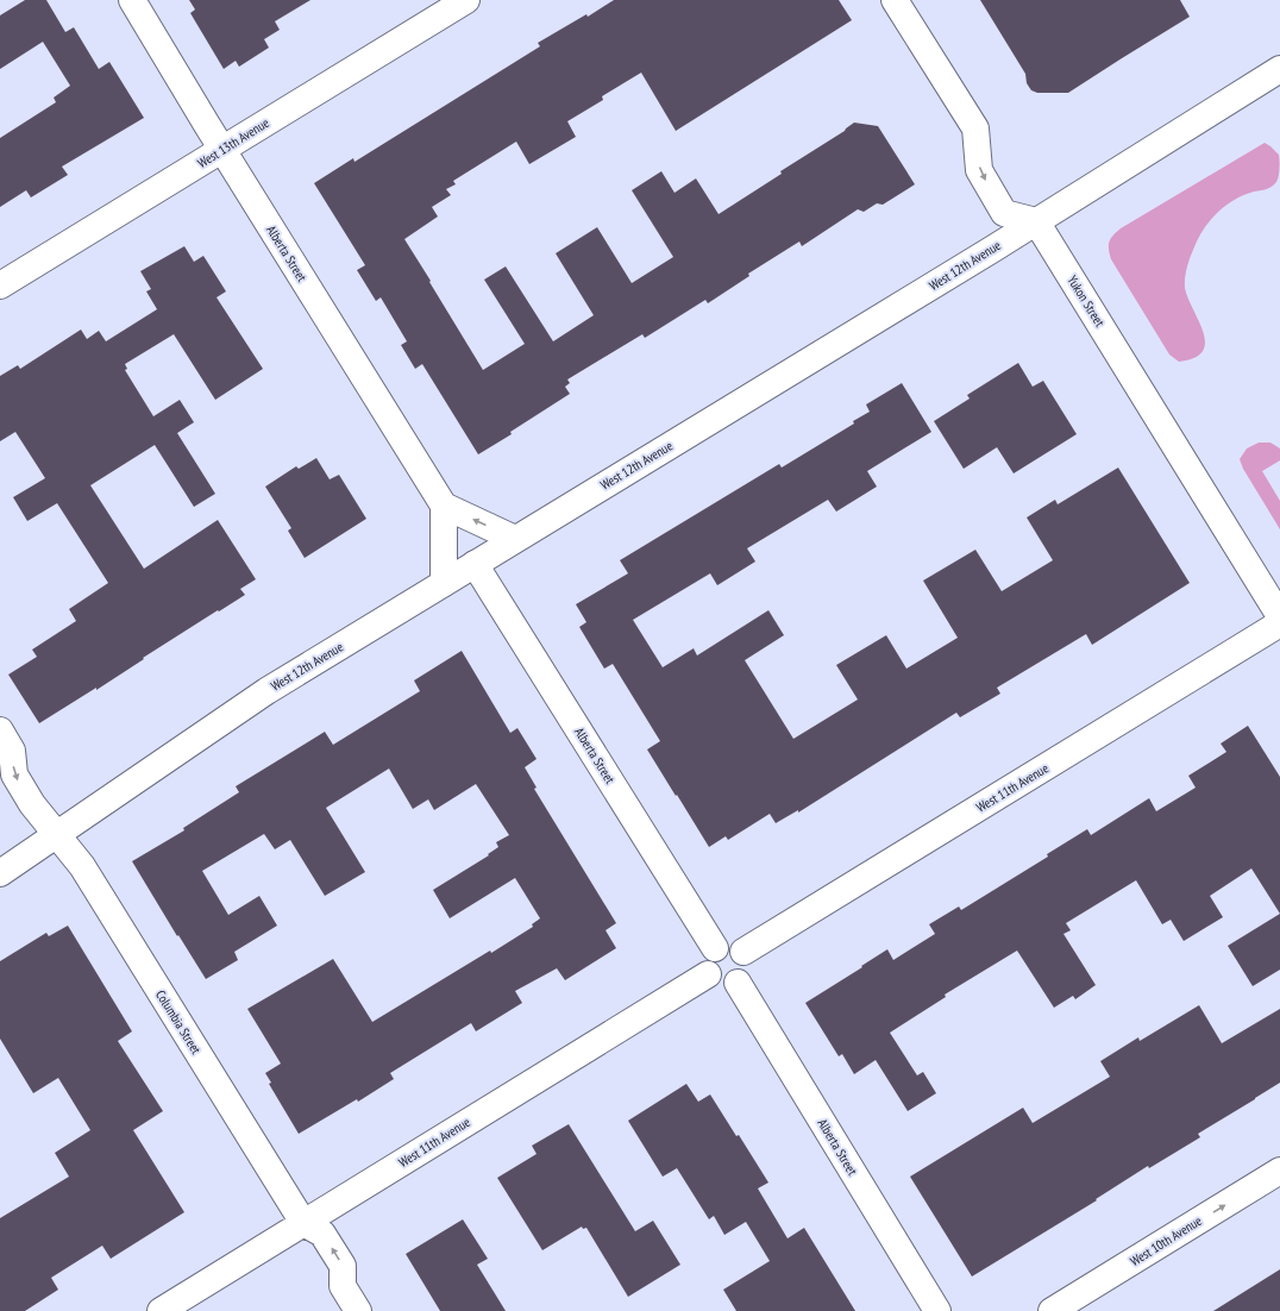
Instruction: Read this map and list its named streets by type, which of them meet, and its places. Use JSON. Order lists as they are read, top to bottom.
{
  "streets": {
    "street": [
      "West 13th Avenue",
      "Alberta Street",
      "West 12th Avenue",
      "Yukon Street",
      "West 11th Avenue",
      "Columbia Street",
      "West 10th Avenue"
    ]
  },
  "crossings": [
    ["West 13th Avenue", "Alberta Street"],
    ["Alberta Street", "West 12th Avenue"],
    ["Alberta Street", "West 11th Avenue"],
    ["West 12th Avenue", "Yukon Street"],
    ["West 12th Avenue", "Columbia Street"],
    ["West 11th Avenue", "Columbia Street"]
  ],
  "one_way": ["West 10th Avenue"]
}
